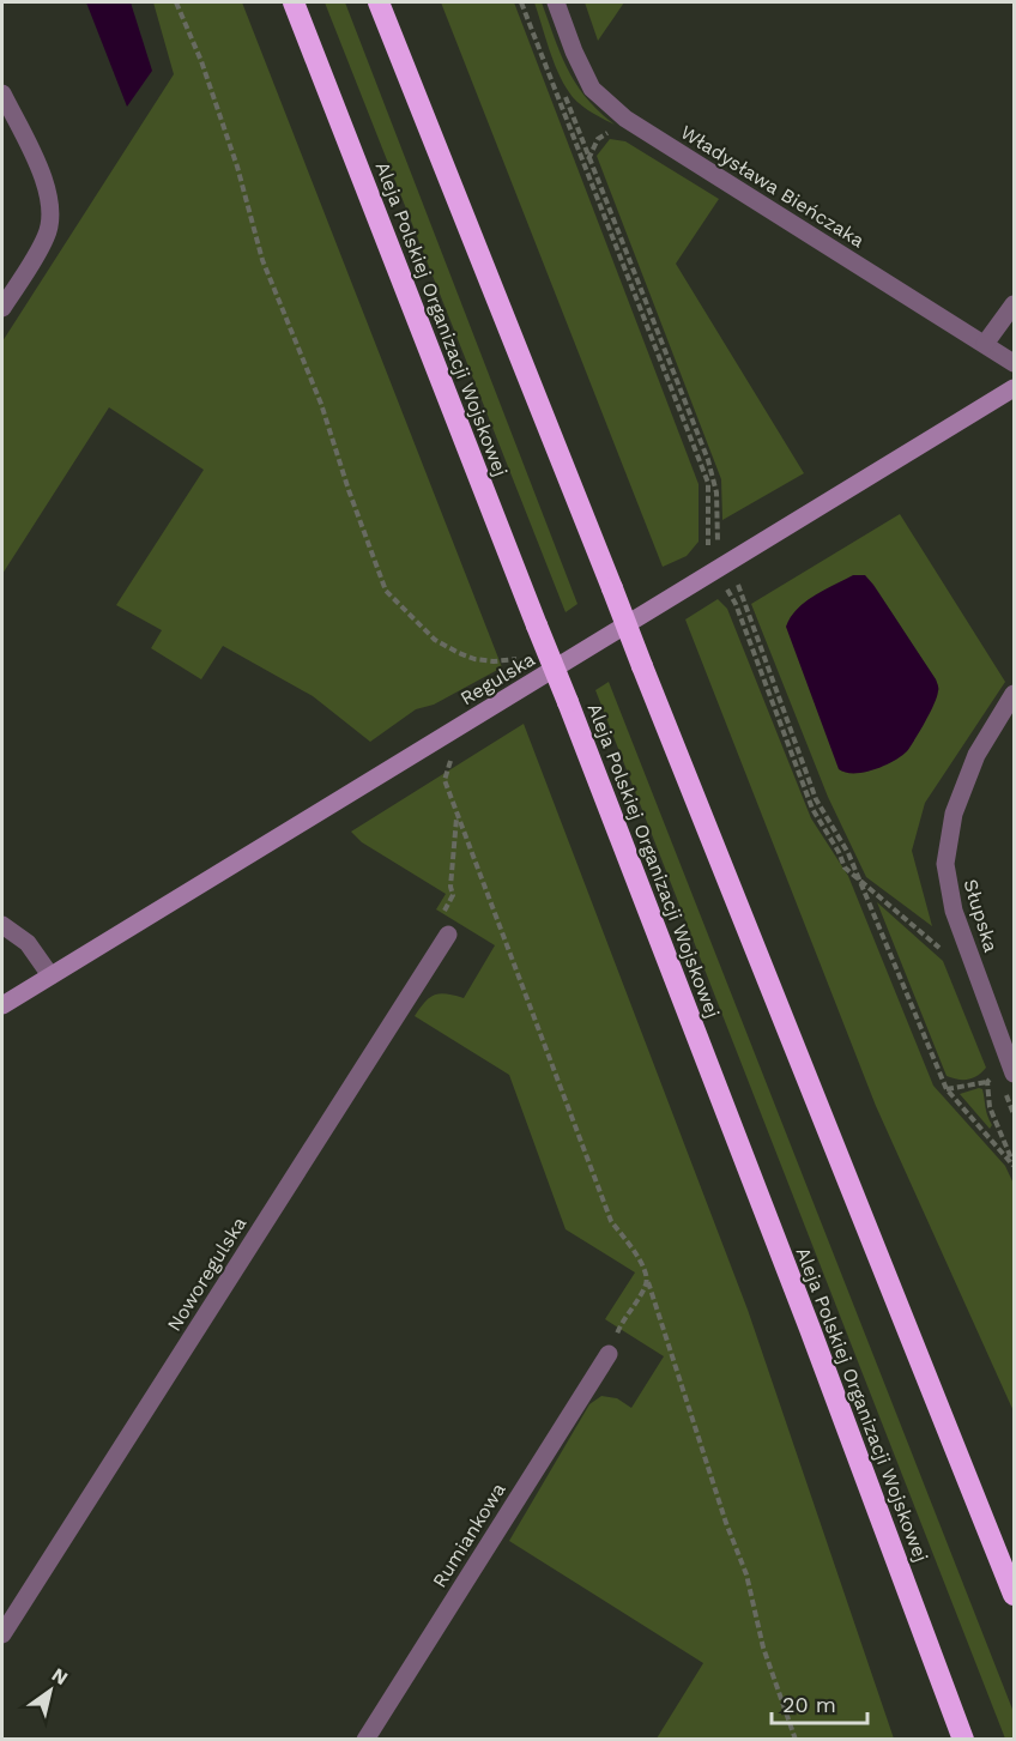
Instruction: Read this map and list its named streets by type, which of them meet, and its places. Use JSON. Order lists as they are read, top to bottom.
{
  "streets": {
    "highway": ["Aleja Polskiej Organizacji Wojskowej"],
    "street": [
      "Władysława Bieńczaka",
      "Regulska",
      "Słupska",
      "Noworegulska",
      "Rumiankowa"
    ]
  },
  "scale_bar": "20 m",
  "north": "top right"
}
